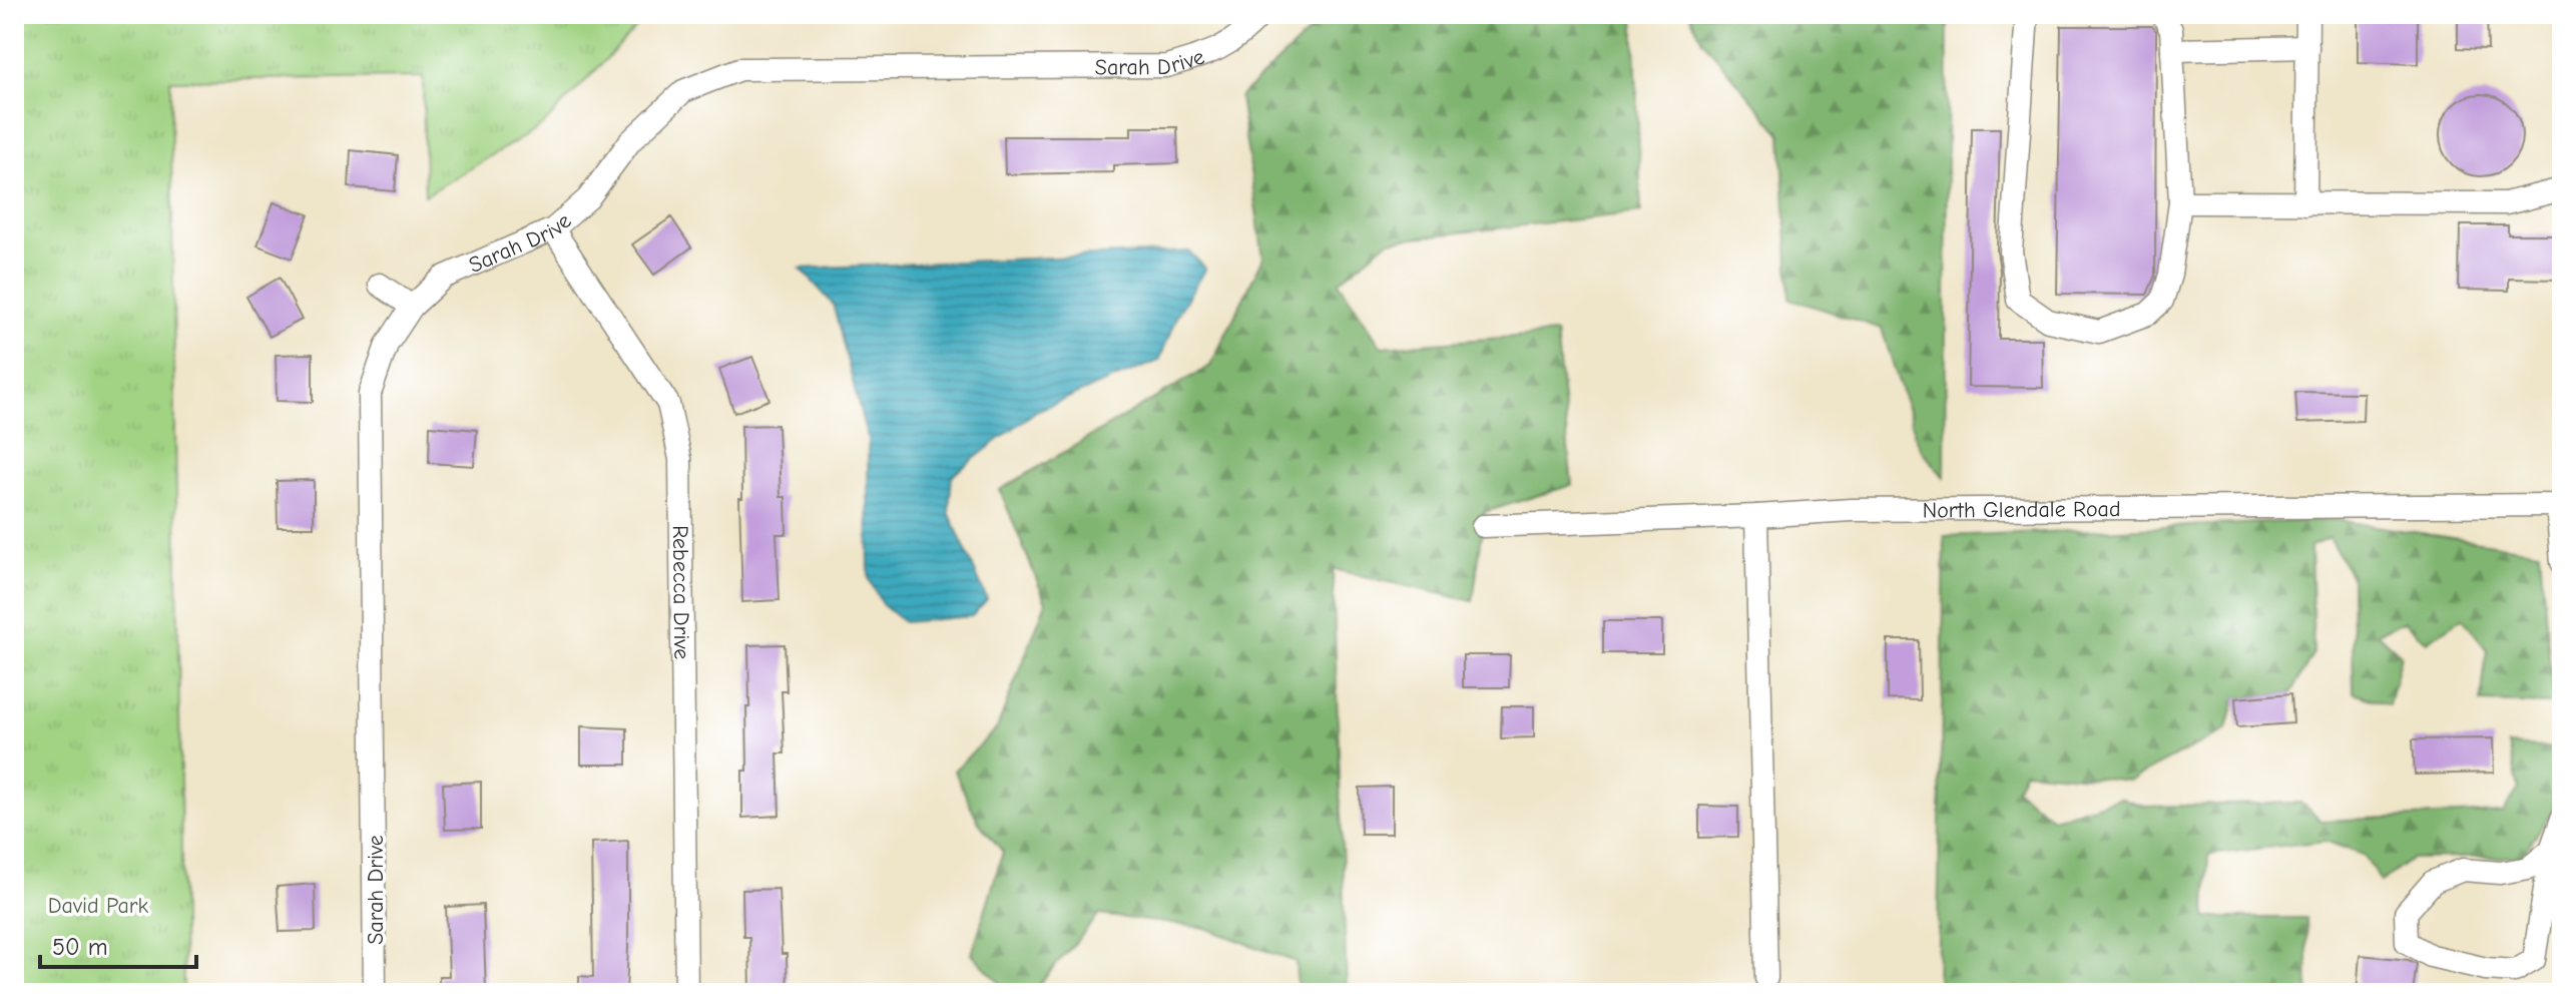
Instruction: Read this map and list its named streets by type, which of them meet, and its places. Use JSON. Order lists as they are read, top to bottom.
{
  "streets": {
    "street": ["Sarah Drive", "North Glendale Road", "Rebecca Drive"]
  },
  "crossings": [
    ["Sarah Drive", "Rebecca Drive"]
  ],
  "parks": ["David Park"],
  "scale_bar": "50 m"
}
